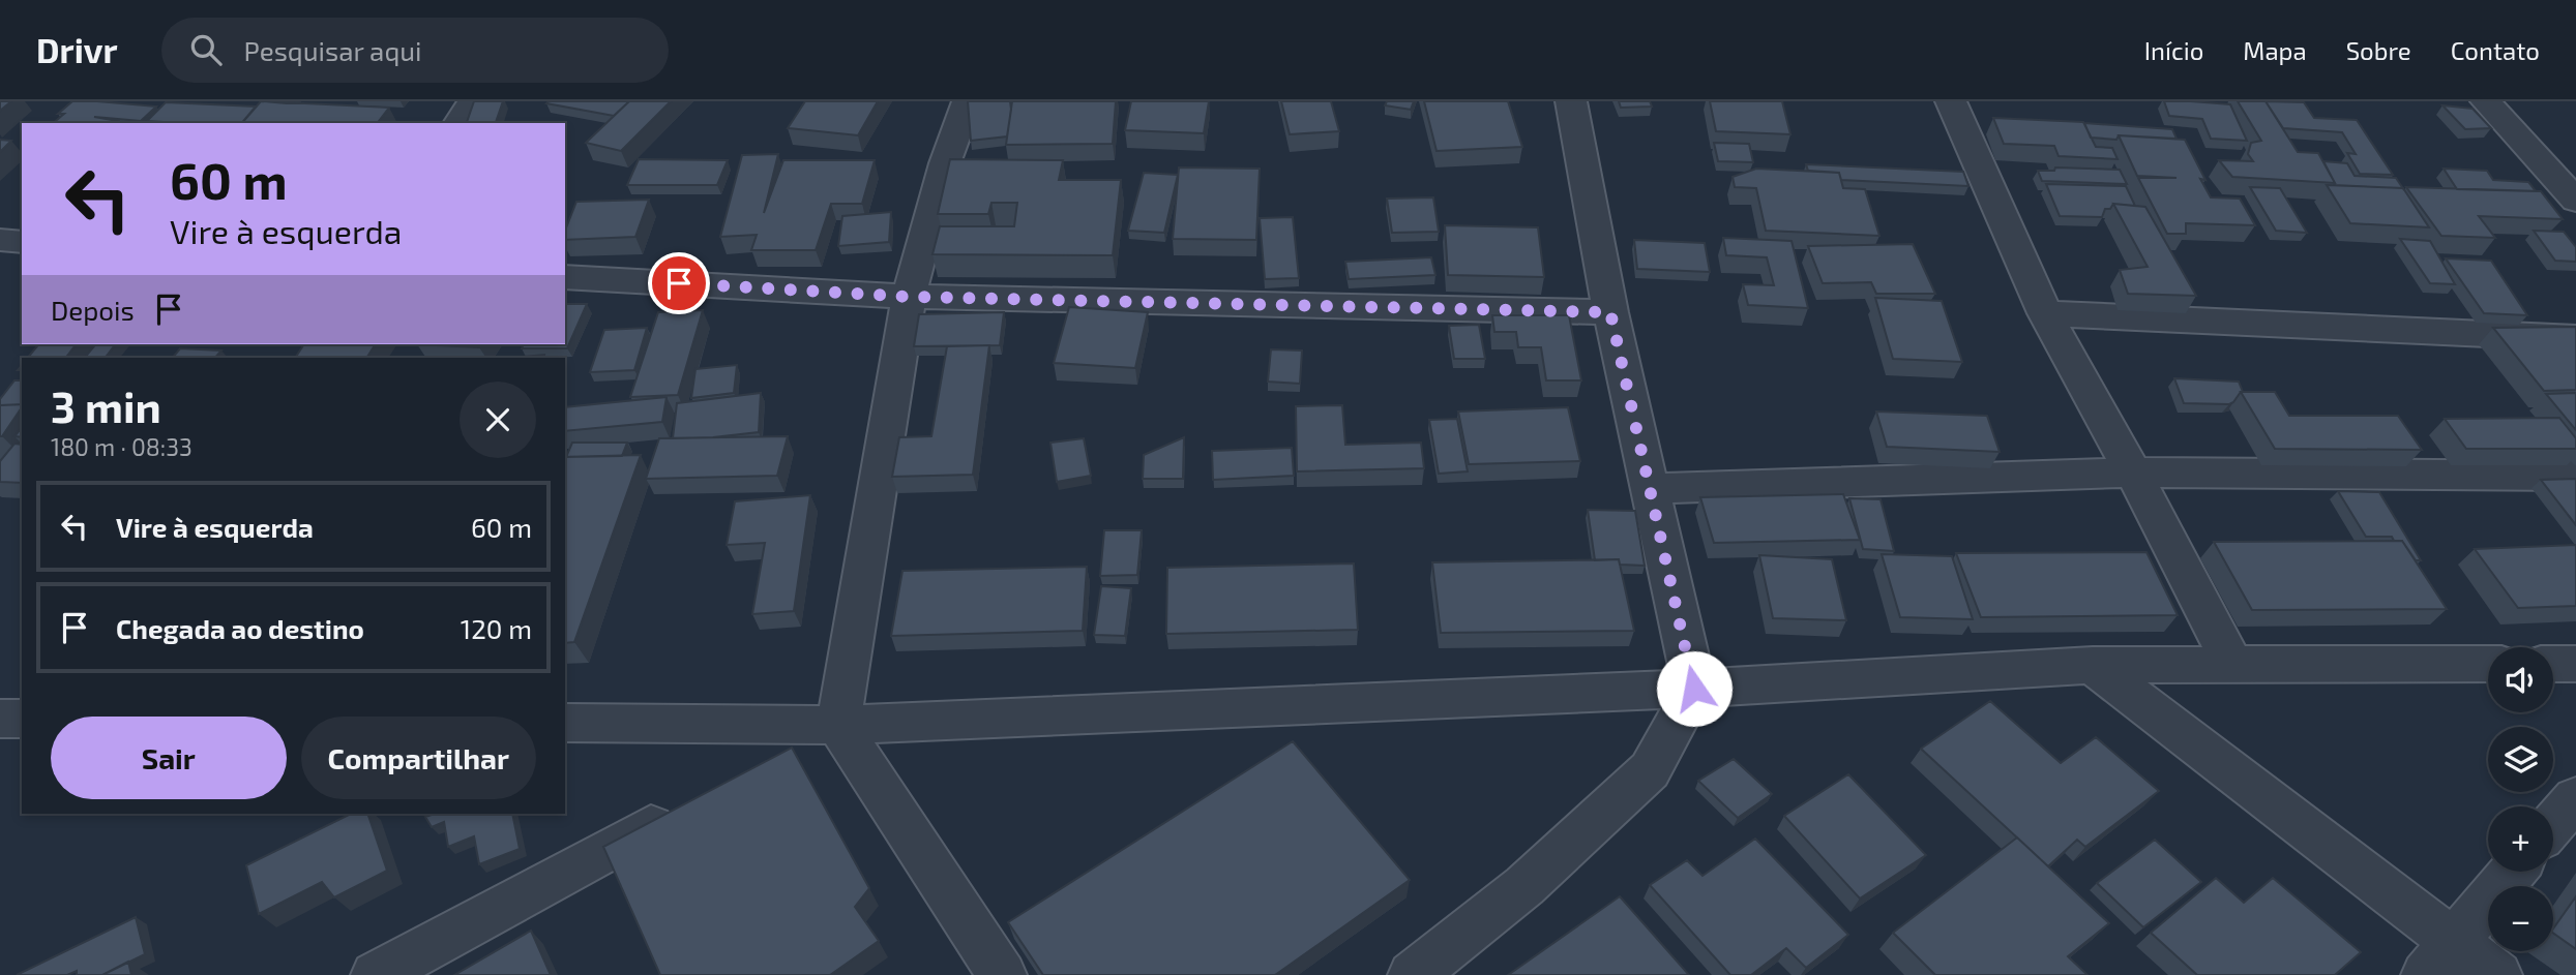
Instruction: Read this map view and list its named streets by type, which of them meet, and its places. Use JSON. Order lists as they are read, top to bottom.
{
  "page": {
    "header": "Drivr",
    "search": "Pesquisar aqui",
    "nav": [
      "Início",
      "Mapa",
      "Sobre",
      "Contato"
    ],
    "turn": ["60 m", "Vire à esquerda"],
    "then": "Depois",
    "heading": ["3 min", "180 m · 08:33"],
    "list": [
      {
        "name": "Vire à esquerda",
        "value": "60 m"
      },
      {
        "name": "Chegada ao destino",
        "value": "120 m"
      }
    ],
    "map_buttons": ["+", "−"],
    "buttons": ["Sair", "Compartilhar"]
  }
}
